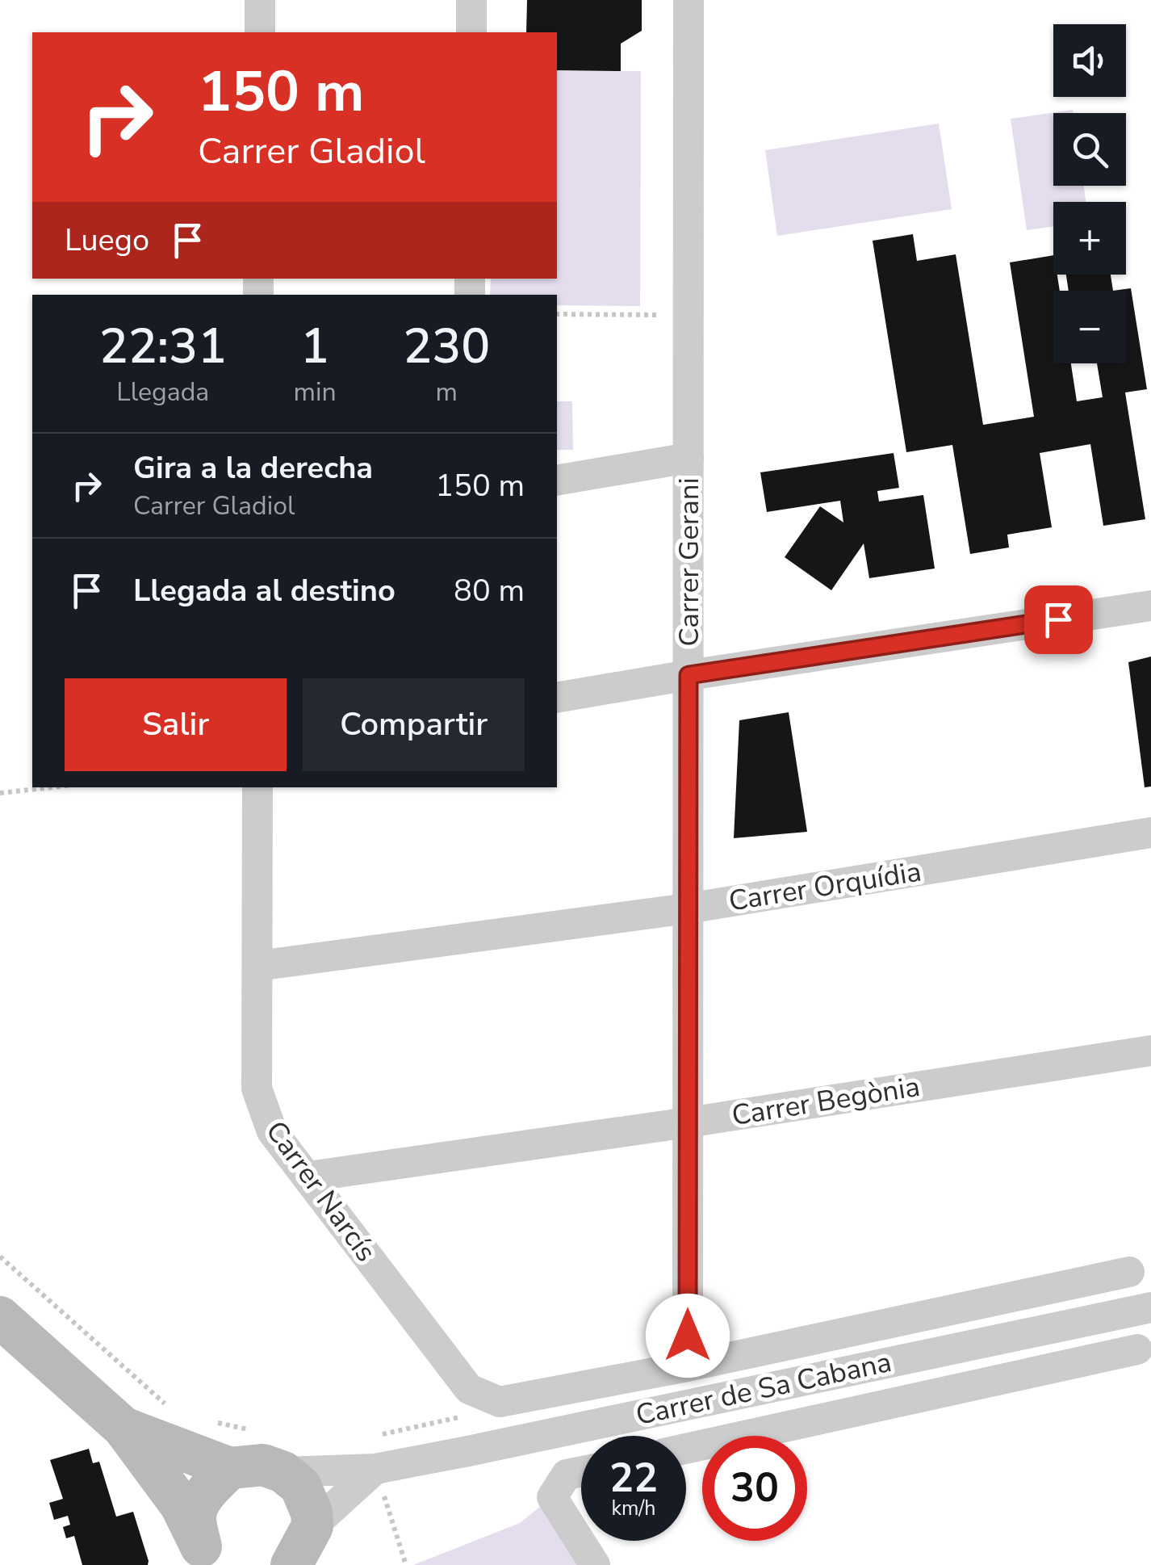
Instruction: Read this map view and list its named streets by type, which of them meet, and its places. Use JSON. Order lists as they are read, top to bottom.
{
  "streets": {
    "street": [
      "Carrer Gerani",
      "Carrer Orquídia",
      "Carrer Begònia",
      "Carrer Narcís",
      "Carrer de Sa Cabana"
    ]
  },
  "crossings": [
    ["Carrer Gerani", "Carrer Orquídia"],
    ["Carrer Gerani", "Carrer Begònia"],
    ["Carrer Gerani", "Carrer Narcís"],
    ["Carrer Orquídia", "Carrer Narcís"],
    ["Carrer Begònia", "Carrer Narcís"]
  ],
  "page": {
    "map_buttons": ["+", "−"],
    "turn": ["150 m", "Carrer Gladiol"],
    "then": "Luego",
    "eta": [
      "22:31",
      "Llegada",
      "1",
      "min",
      "230",
      "m"
    ],
    "list": [
      {
        "name": "Gira a la derecha",
        "note": "Carrer Gladiol",
        "value": "150 m"
      },
      {
        "name": "Llegada al destino",
        "value": "80 m"
      }
    ],
    "buttons": ["Salir", "Compartir"],
    "speed": "22 km/h",
    "limit": "30"
  }
}
